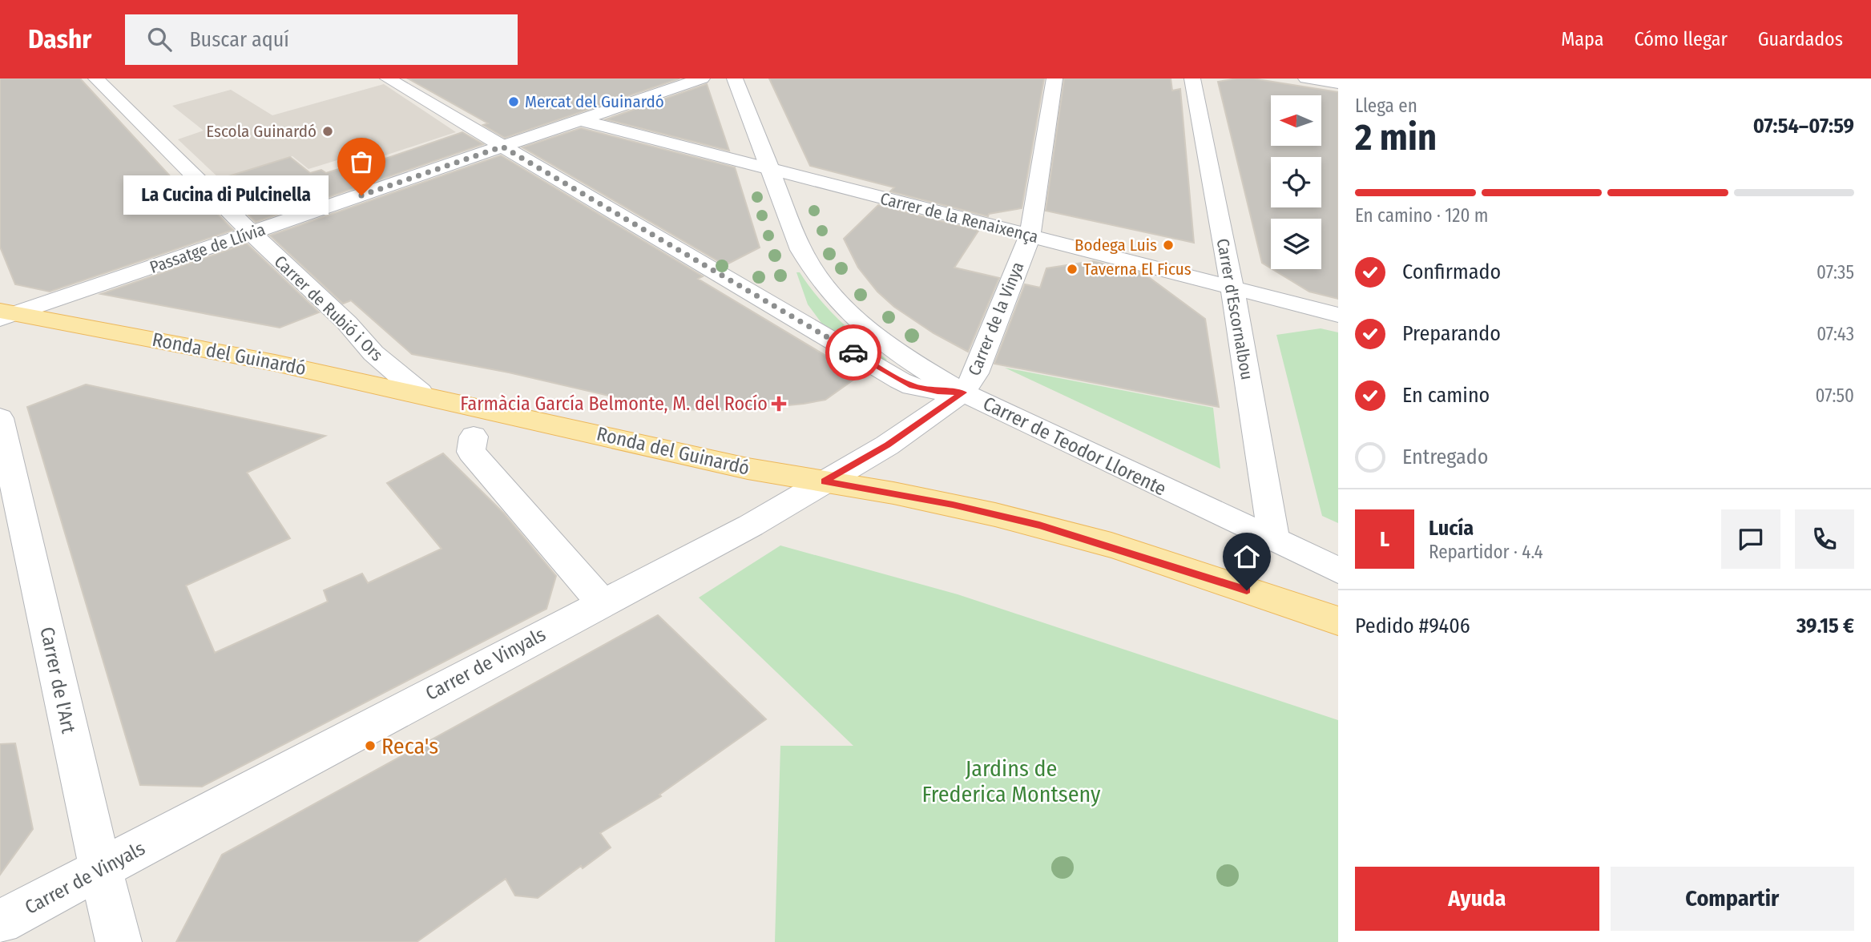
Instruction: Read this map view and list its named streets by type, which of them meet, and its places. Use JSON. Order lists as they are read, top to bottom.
{
  "streets": {
    "main road": ["Ronda del Guinardó"],
    "street": [
      "Carrer de la Renaixença",
      "Passatge de Llívia",
      "Carrer de Rubió i Ors",
      "Carrer d'Escornalbou",
      "Carrer de la Vinya",
      "Carrer de Teodor Llorente",
      "Carrer de Vinyals",
      "Carrer de l'Art"
    ]
  },
  "crossings": [
    ["Carrer de la Renaixença", "Passatge de Llívia"],
    ["Carrer de la Renaixença", "Carrer d'Escornalbou"],
    ["Carrer de la Renaixença", "Carrer de la Vinya"],
    ["Carrer de la Renaixença", "Carrer de Teodor Llorente"],
    ["Passatge de Llívia", "Carrer de Rubió i Ors"],
    ["Passatge de Llívia", "Ronda del Guinardó"],
    ["Carrer de Rubió i Ors", "Ronda del Guinardó"],
    ["Carrer d'Escornalbou", "Carrer de Teodor Llorente"],
    ["Carrer de la Vinya", "Carrer de Teodor Llorente"],
    ["Carrer de la Vinya", "Carrer de Vinyals"],
    ["Ronda del Guinardó", "Carrer de Vinyals"],
    ["Carrer de Teodor Llorente", "Carrer de Vinyals"],
    ["Carrer de Vinyals", "Carrer de l'Art"]
  ],
  "parks": ["Jardins de Frederica Montseny"],
  "places": {
    "other": [
      "Mercat del Guinardó",
      "Escola Guinardó",
      "La Cucina di Pulcinella",
      "Bodega Luis",
      "Taverna El Ficus",
      "Reca's"
    ],
    "health": ["Farmàcia García Belmonte, M. del Rocío"]
  },
  "north": "left",
  "page": {
    "header": "Dashr",
    "search": "Buscar aquí",
    "nav": ["Mapa", "Cómo llegar", "Guardados"],
    "heading": ["2 min", "Llega en", "07:54–07:59"],
    "panel": [
      "Lucía",
      "Repartidor · 4.4",
      "Pedido #9406",
      "39.15 €"
    ],
    "bar": "En camino · 120 m",
    "bubble": "La Cucina di Pulcinella",
    "list": [
      ["Confirmado", "07:35"],
      ["Preparando", "07:43"],
      ["En camino", "07:50"],
      "Entregado"
    ],
    "round": "L",
    "buttons": ["Ayuda", "Compartir"]
  }
}
